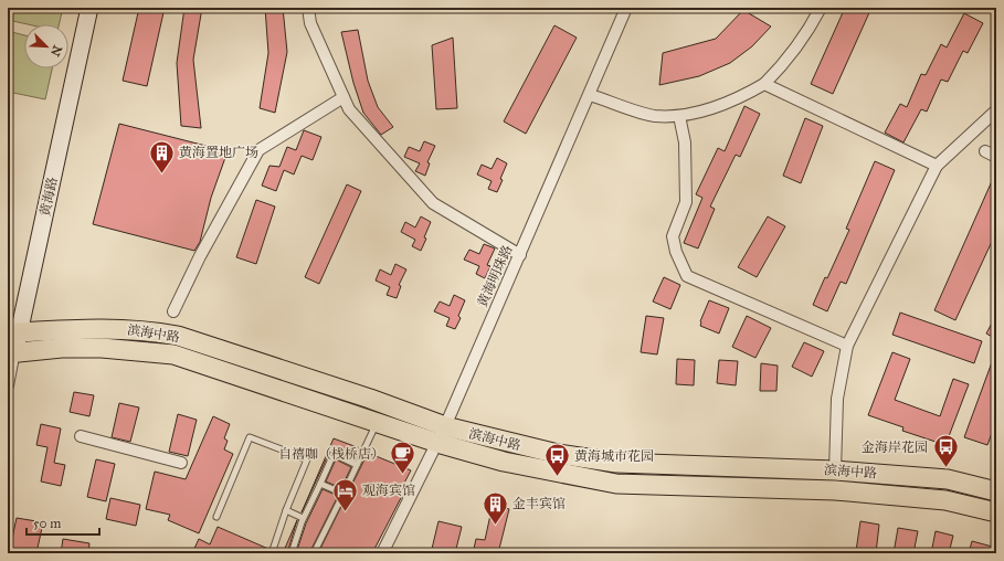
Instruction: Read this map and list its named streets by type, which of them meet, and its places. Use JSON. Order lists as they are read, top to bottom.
{
  "streets": {
    "main road": ["黄海路", "滨海中路"],
    "street": ["黄海明珠路"]
  },
  "crossings": [
    ["黄海路", "滨海中路"],
    ["黄海明珠路", "滨海中路"]
  ],
  "places": {
    "building": ["黄海置地广场", "金丰宾馆"],
    "bus stop": ["金海岸花园", "黄海城市花园"],
    "cafe": ["自禧咖（栈桥店）"],
    "hotel": ["观海宾馆"]
  },
  "scale_bar": "50 m",
  "north": "bottom right"
}
